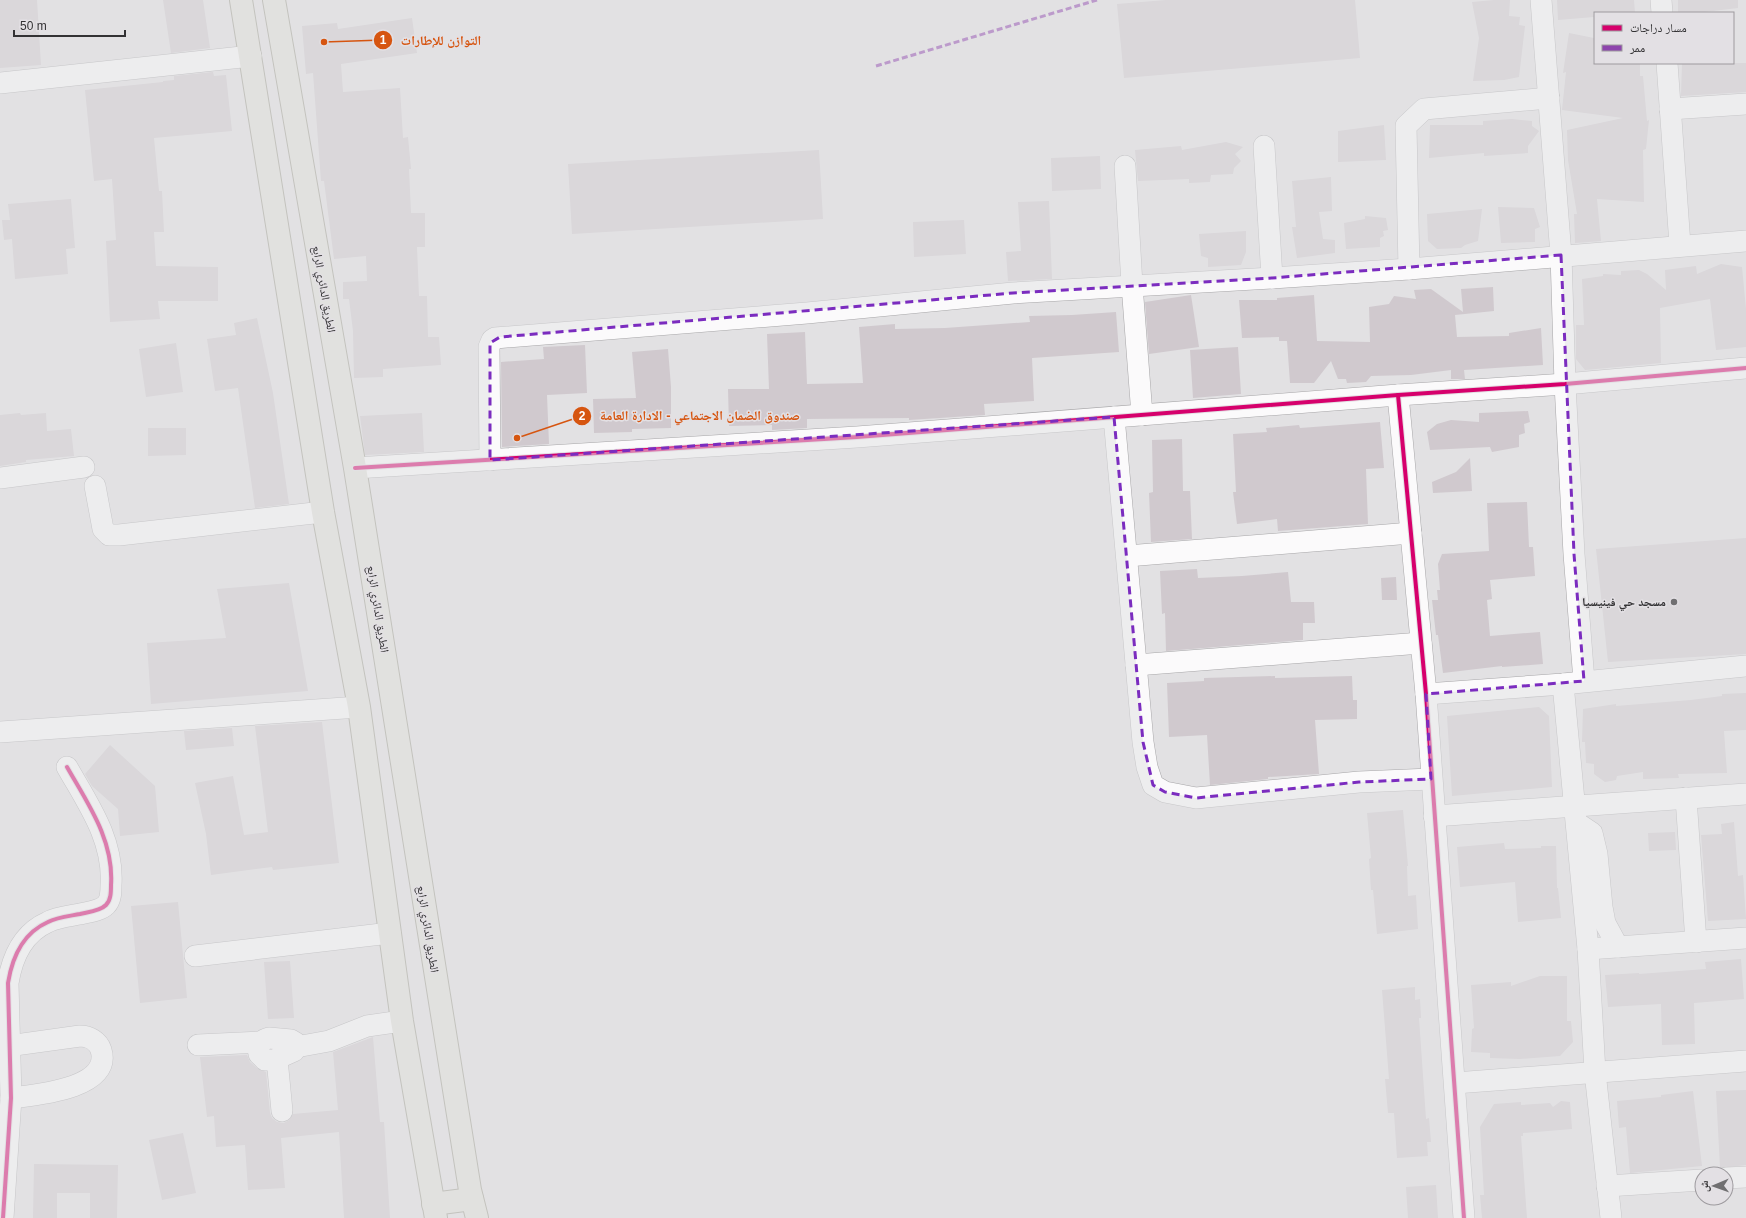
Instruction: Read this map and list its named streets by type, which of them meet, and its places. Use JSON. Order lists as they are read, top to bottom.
{
  "streets": {
    "main road": ["الطريق الدائري الرابع"]
  },
  "places": ["التوازن للإطارات", "صندوق الضمان الاجتماعي - الادارة العامة", "مسجد حي فينيسيا"],
  "legend": ["مسار دراجات", "ممر"],
  "scale_bar": "50 m",
  "north": "left"
}
